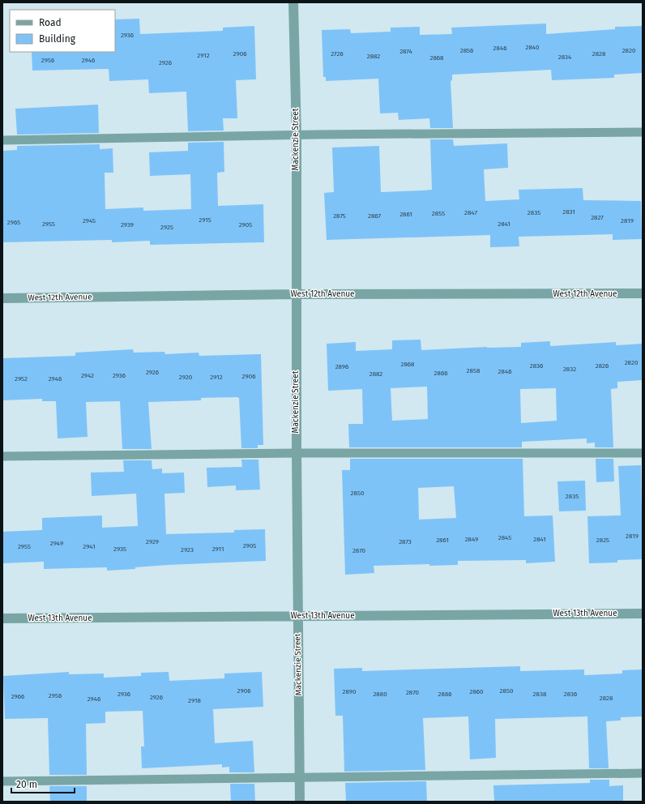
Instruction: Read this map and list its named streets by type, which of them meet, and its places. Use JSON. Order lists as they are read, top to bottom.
{
  "streets": {
    "street": ["Mackenzie Street", "West 12th Avenue", "West 13th Avenue"]
  },
  "crossings": [
    ["Mackenzie Street", "West 12th Avenue"],
    ["Mackenzie Street", "West 13th Avenue"]
  ],
  "house_numbers": [
    "2936",
    "2840",
    "2846",
    "2856",
    "2820",
    "2874",
    "2906",
    "2726",
    "2828",
    "2912",
    "2882",
    "2834",
    "2868",
    "2956",
    "2946",
    "2926",
    "2831",
    "2847",
    "2835",
    "2855",
    "2861",
    "2875",
    "2867",
    "2827",
    "2915",
    "2945",
    "2819",
    "2965",
    "2955",
    "2841",
    "2939",
    "2905",
    "2925",
    "2820",
    "2868",
    "2836",
    "2826",
    "2896",
    "2832",
    "2858",
    "2846",
    "2926",
    "2866",
    "2882",
    "2942",
    "2936",
    "2906",
    "2920",
    "2912",
    "2952",
    "2946",
    "2850",
    "2835",
    "2819",
    "2845",
    "2849",
    "2841",
    "2861",
    "2825",
    "2929",
    "2873",
    "2949",
    "2905",
    "2955",
    "2941",
    "2935",
    "2911",
    "2923",
    "2870",
    "2906",
    "2850",
    "2890",
    "2860",
    "2870",
    "2936",
    "2880",
    "2866",
    "2838",
    "2836",
    "2956",
    "2966",
    "2926",
    "2828",
    "2946",
    "2918"
  ],
  "legend": ["Road", "Building"],
  "scale_bar": "20 m"
}
